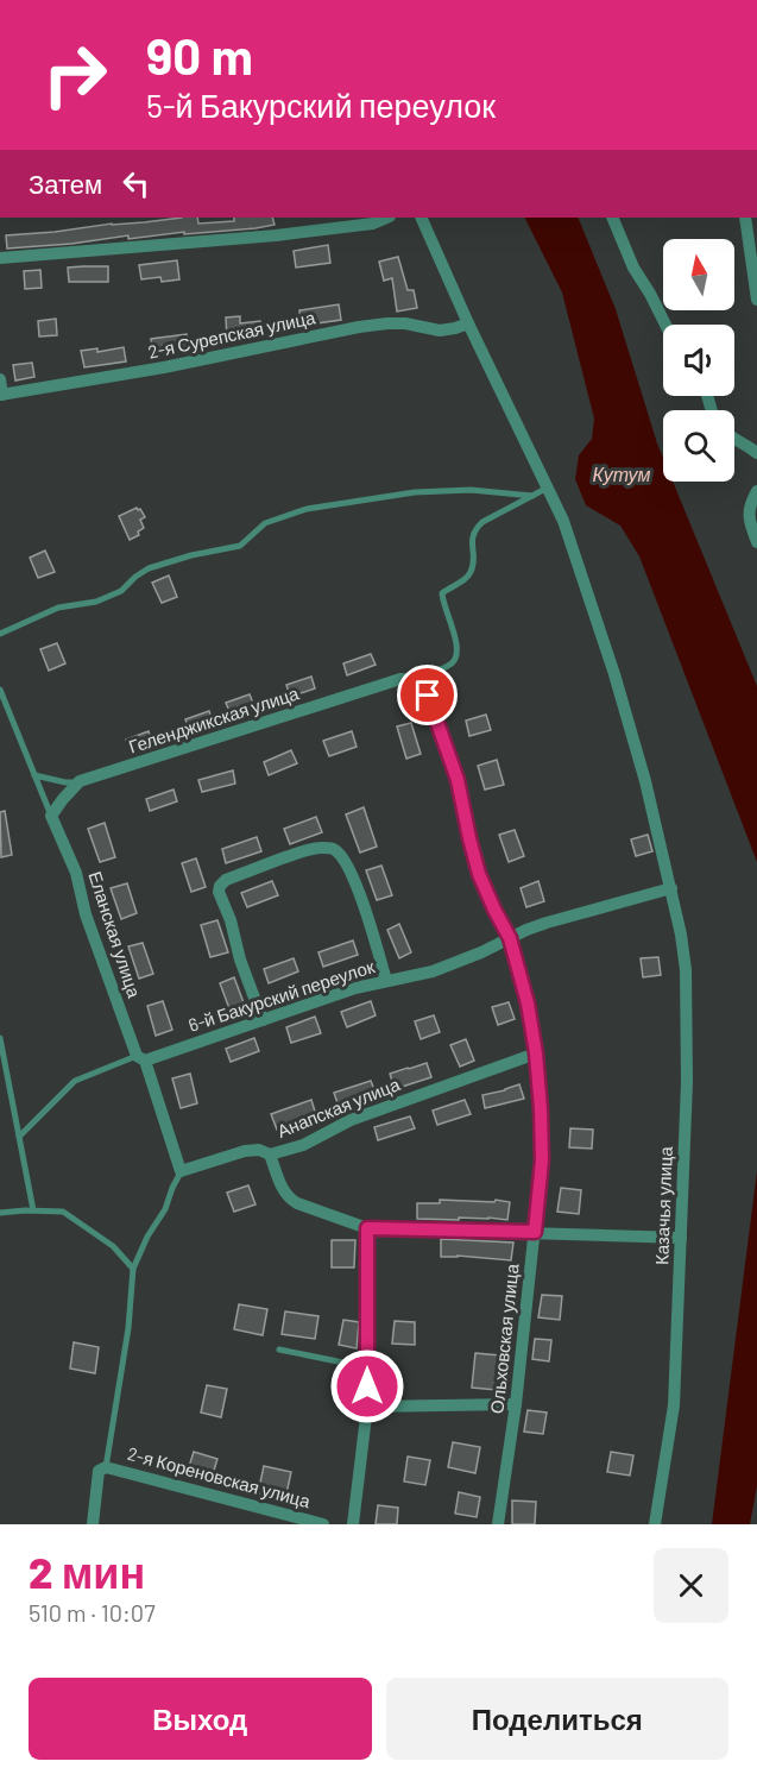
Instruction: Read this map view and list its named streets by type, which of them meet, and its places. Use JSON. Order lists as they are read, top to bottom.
{
  "streets": {
    "street": [
      "2-я Сурепская улица",
      "Геленджикская улица",
      "Еланская улица",
      "6-й Бакурский переулок",
      "Анапская улица",
      "Казачья улица",
      "Ольховская улица",
      "2-я Кореновская улица"
    ]
  },
  "crossings": [
    ["2-я Сурепская улица", "Казачья улица"],
    ["Геленджикская улица", "Ольховская улица"],
    ["Еланская улица", "6-й Бакурский переулок"],
    ["6-й Бакурский переулок", "Казачья улица"],
    ["6-й Бакурский переулок", "Ольховская улица"],
    ["Анапская улица", "Ольховская улица"]
  ],
  "water": ["Кутум"],
  "north": "top",
  "page": {
    "turn": ["90 m", "5-й Бакурский переулок"],
    "then": "Затем",
    "heading": ["2 мин", "510 m · 10:07"],
    "buttons": ["Выход", "Поделиться"]
  }
}
